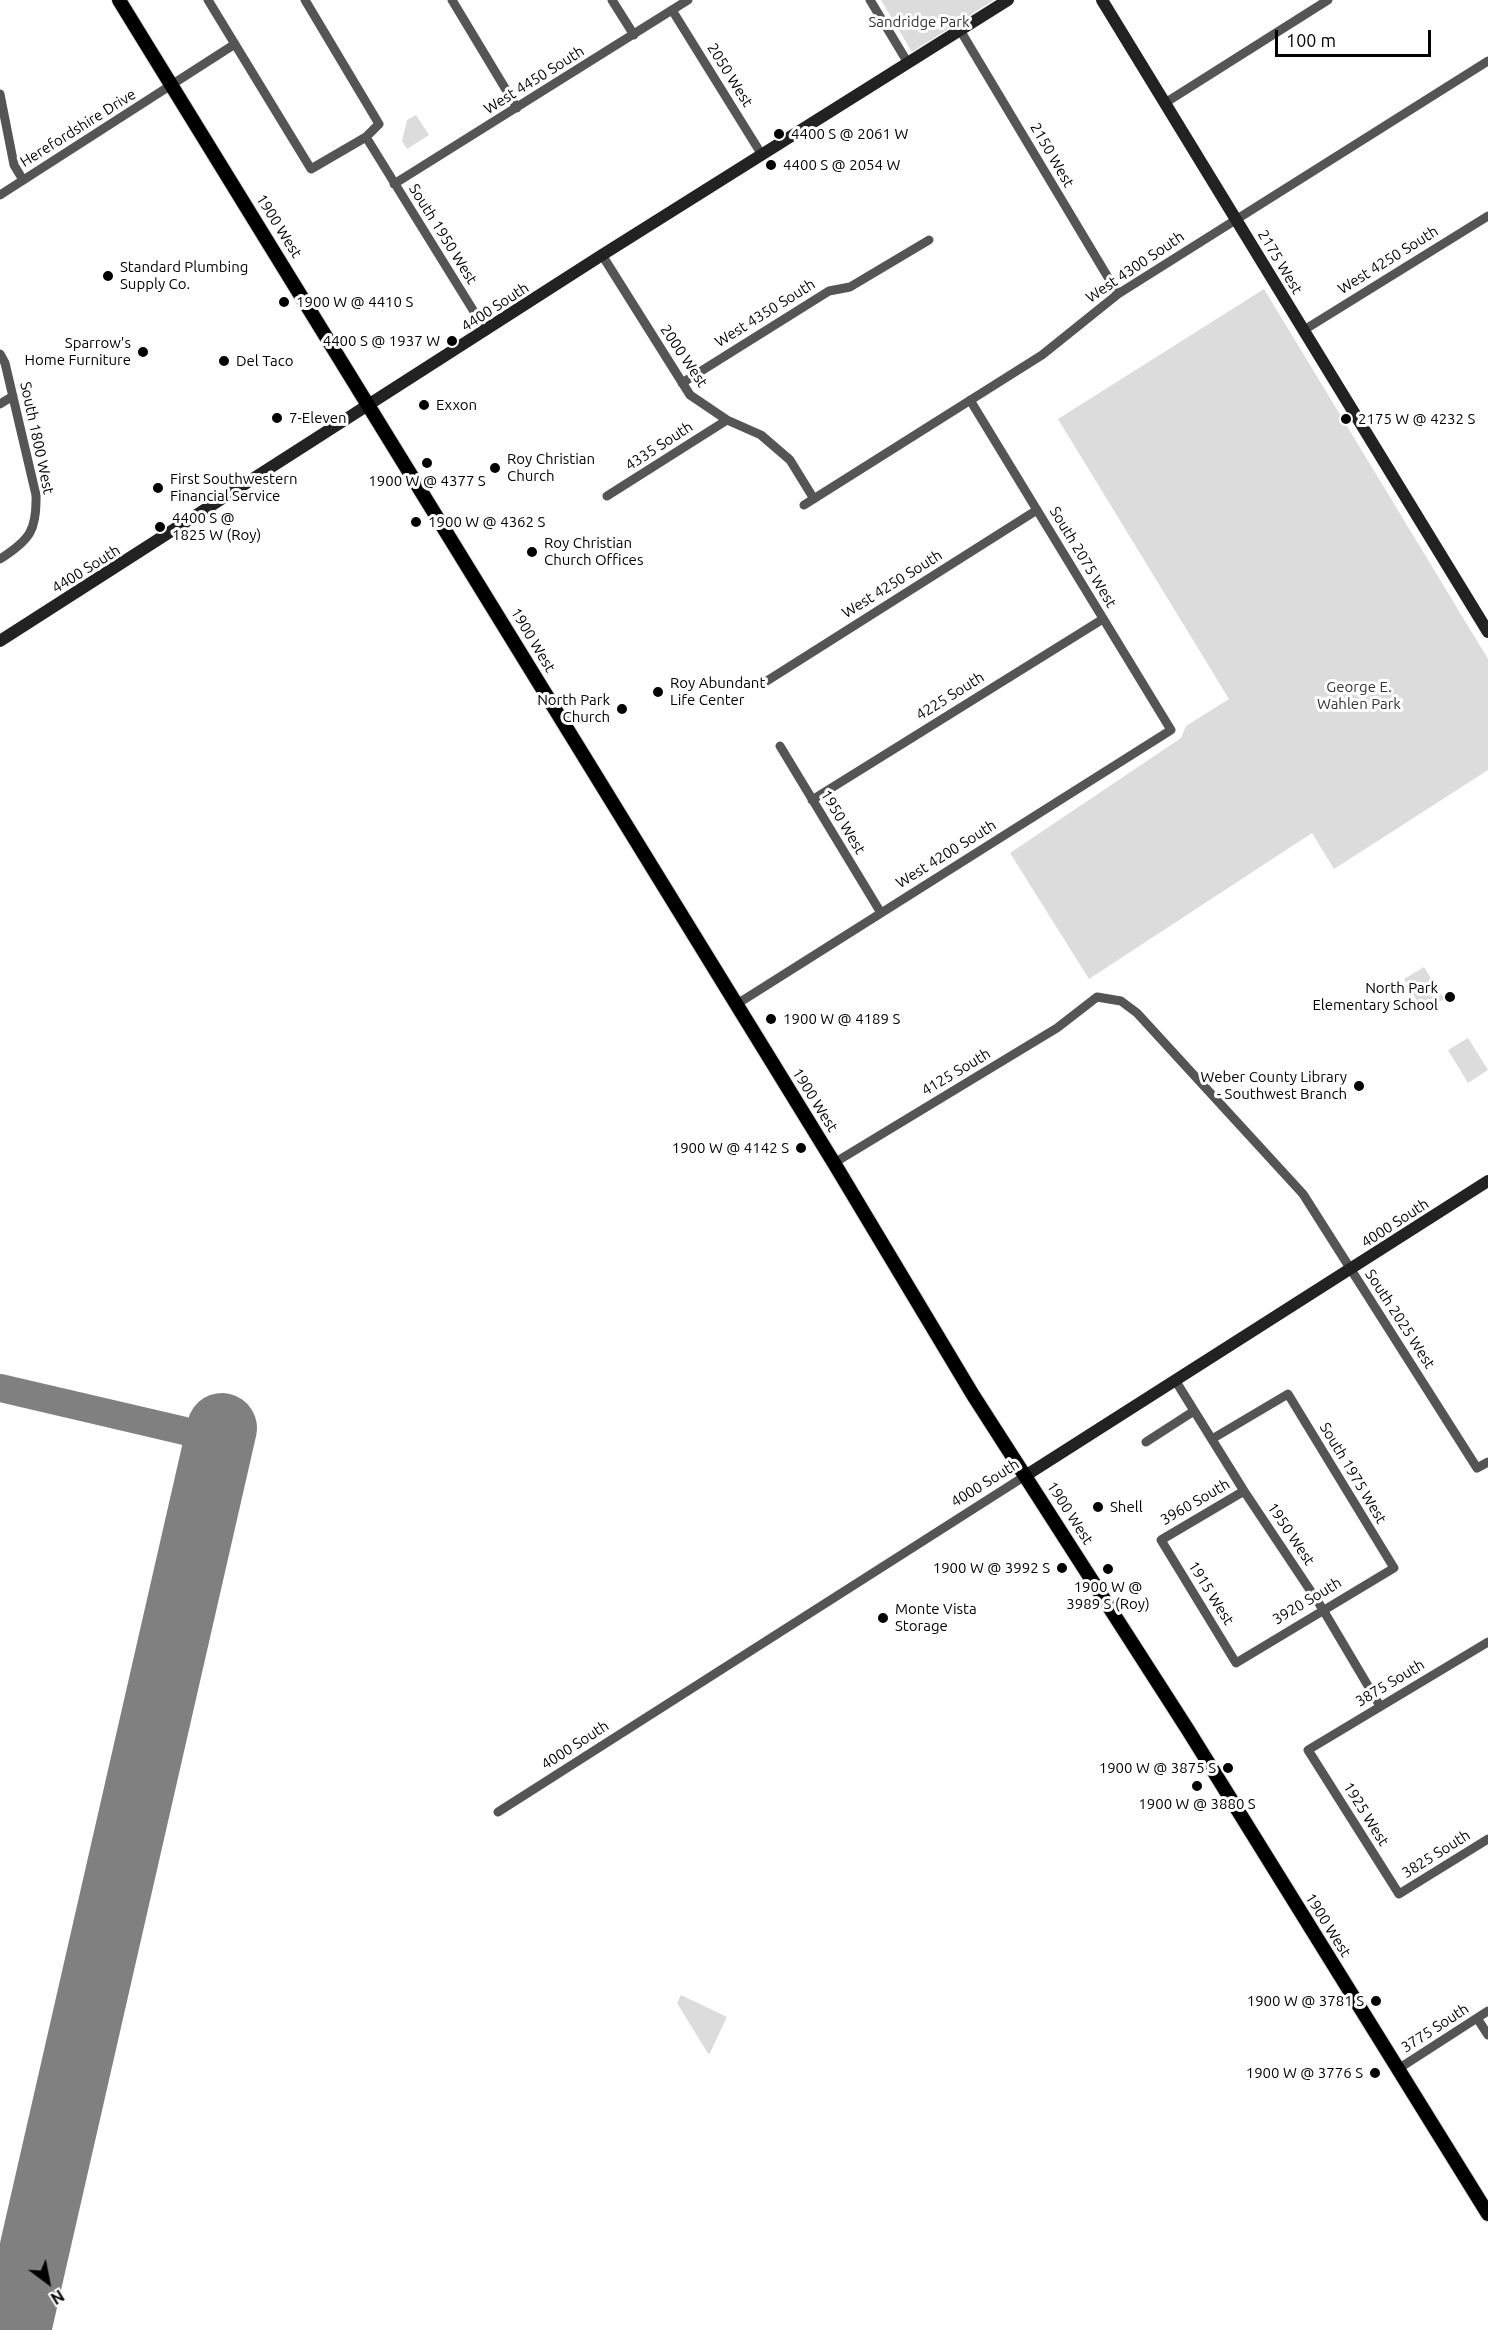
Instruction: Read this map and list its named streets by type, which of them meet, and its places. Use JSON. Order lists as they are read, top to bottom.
{
  "streets": {
    "main road": ["1900 West"],
    "street": [
      "2050 West",
      "West 4450 South",
      "Herefordshire Drive",
      "2150 West",
      "South 1950 West",
      "West 4250 South",
      "2175 West",
      "West 4300 South",
      "4400 South",
      "West 4350 South",
      "2000 West",
      "South 1800 West",
      "4335 South",
      "South 2075 West",
      "4225 South",
      "1950 West",
      "West 4200 South",
      "4125 South",
      "4000 South",
      "South 2025 West",
      "South 1975 West",
      "3960 South",
      "1915 West",
      "3920 South",
      "3875 South",
      "1925 West",
      "3825 South",
      "3775 South"
    ]
  },
  "crossings": [
    ["2050 West", "West 4450 South"],
    ["2050 West", "4400 South"],
    ["West 4450 South", "South 1950 West"],
    ["Herefordshire Drive", "1900 West"],
    ["2150 West", "West 4300 South"],
    ["2150 West", "4400 South"],
    ["1900 West", "4400 South"],
    ["1900 West", "West 4200 South"],
    ["1900 West", "4125 South"],
    ["1900 West", "4000 South"],
    ["1900 West", "3775 South"],
    ["South 1950 West", "4400 South"],
    ["West 4250 South", "2175 West"],
    ["West 4250 South", "South 2075 West"],
    ["2175 West", "West 4300 South"],
    ["West 4300 South", "2000 West"],
    ["West 4300 South", "South 2075 West"],
    ["4400 South", "2000 West"],
    ["West 4350 South", "2000 West"],
    ["2000 West", "4335 South"],
    ["South 2075 West", "4225 South"],
    ["South 2075 West", "West 4200 South"],
    ["4225 South", "1950 West"],
    ["1950 West", "West 4200 South"],
    ["1950 West", "4000 South"],
    ["1950 West", "South 1975 West"],
    ["1950 West", "3960 South"],
    ["1950 West", "3920 South"],
    ["1950 West", "3875 South"],
    ["4125 South", "South 2025 West"],
    ["4000 South", "South 2025 West"],
    ["South 1975 West", "3920 South"],
    ["3960 South", "1915 West"],
    ["1915 West", "3920 South"],
    ["3875 South", "1925 West"],
    ["1925 West", "3825 South"]
  ],
  "parks": ["Sandridge Park", "George E. Wahlen Park"],
  "places": [
    "4400 S @ 2061 W",
    "4400 S @ 2054 W",
    "Standard Plumbing Supply Co.",
    "1900 W @ 4410 S",
    "4400 S @ 1937 W",
    "Sparrow's Home Furniture",
    "Del Taco",
    "Exxon",
    "7-Eleven",
    "2175 W @ 4232 S",
    "1900 W @ 4377 S",
    "Roy Christian Church",
    "First Southwestern Financial Service",
    "1900 W @ 4362 S",
    "4400 S @ 1825 W (Roy)",
    "Roy Christian Church Offices",
    "Roy Abundant Life Center",
    "North Park Church",
    "North Park Elementary School",
    "1900 W @ 4189 S",
    "Weber County Library - Southwest Branch",
    "1900 W @ 4142 S",
    "Shell",
    "1900 W @ 3992 S",
    "1900 W @ 3989 S (Roy)",
    "Monte Vista Storage",
    "1900 W @ 3875 S",
    "1900 W @ 3880 S",
    "1900 W @ 3781 S",
    "1900 W @ 3776 S"
  ],
  "scale_bar": "100 m",
  "north": "bottom right"
}
